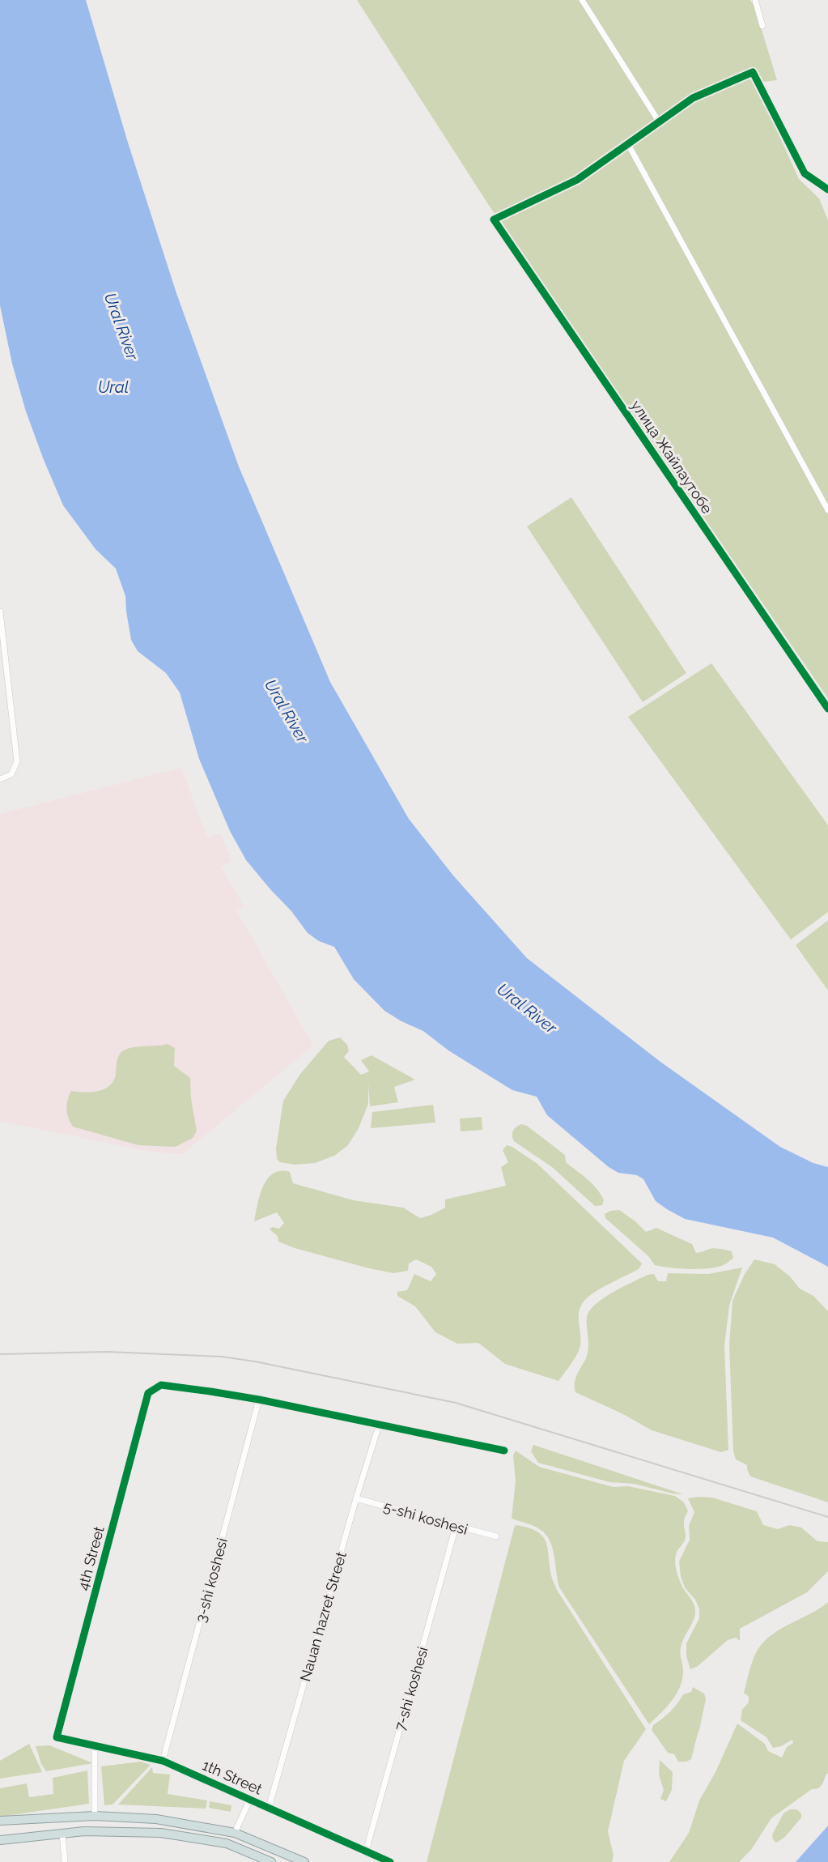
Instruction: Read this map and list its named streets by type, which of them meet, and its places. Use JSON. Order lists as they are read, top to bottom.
{
  "streets": {
    "street": [
      "улица Жайлаутобе",
      "5-shi koshesi",
      "4th Street",
      "3-shi koshesi",
      "Nauan hazret Street",
      "7-shi koshesi",
      "1th Street"
    ]
  },
  "crossings": [
    ["5-shi koshesi", "Nauan hazret Street"],
    ["5-shi koshesi", "7-shi koshesi"],
    ["4th Street", "3-shi koshesi"],
    ["4th Street", "1th Street"],
    ["3-shi koshesi", "1th Street"],
    ["Nauan hazret Street", "1th Street"],
    ["7-shi koshesi", "1th Street"]
  ],
  "water": ["Ural River", "Ural"]
}
